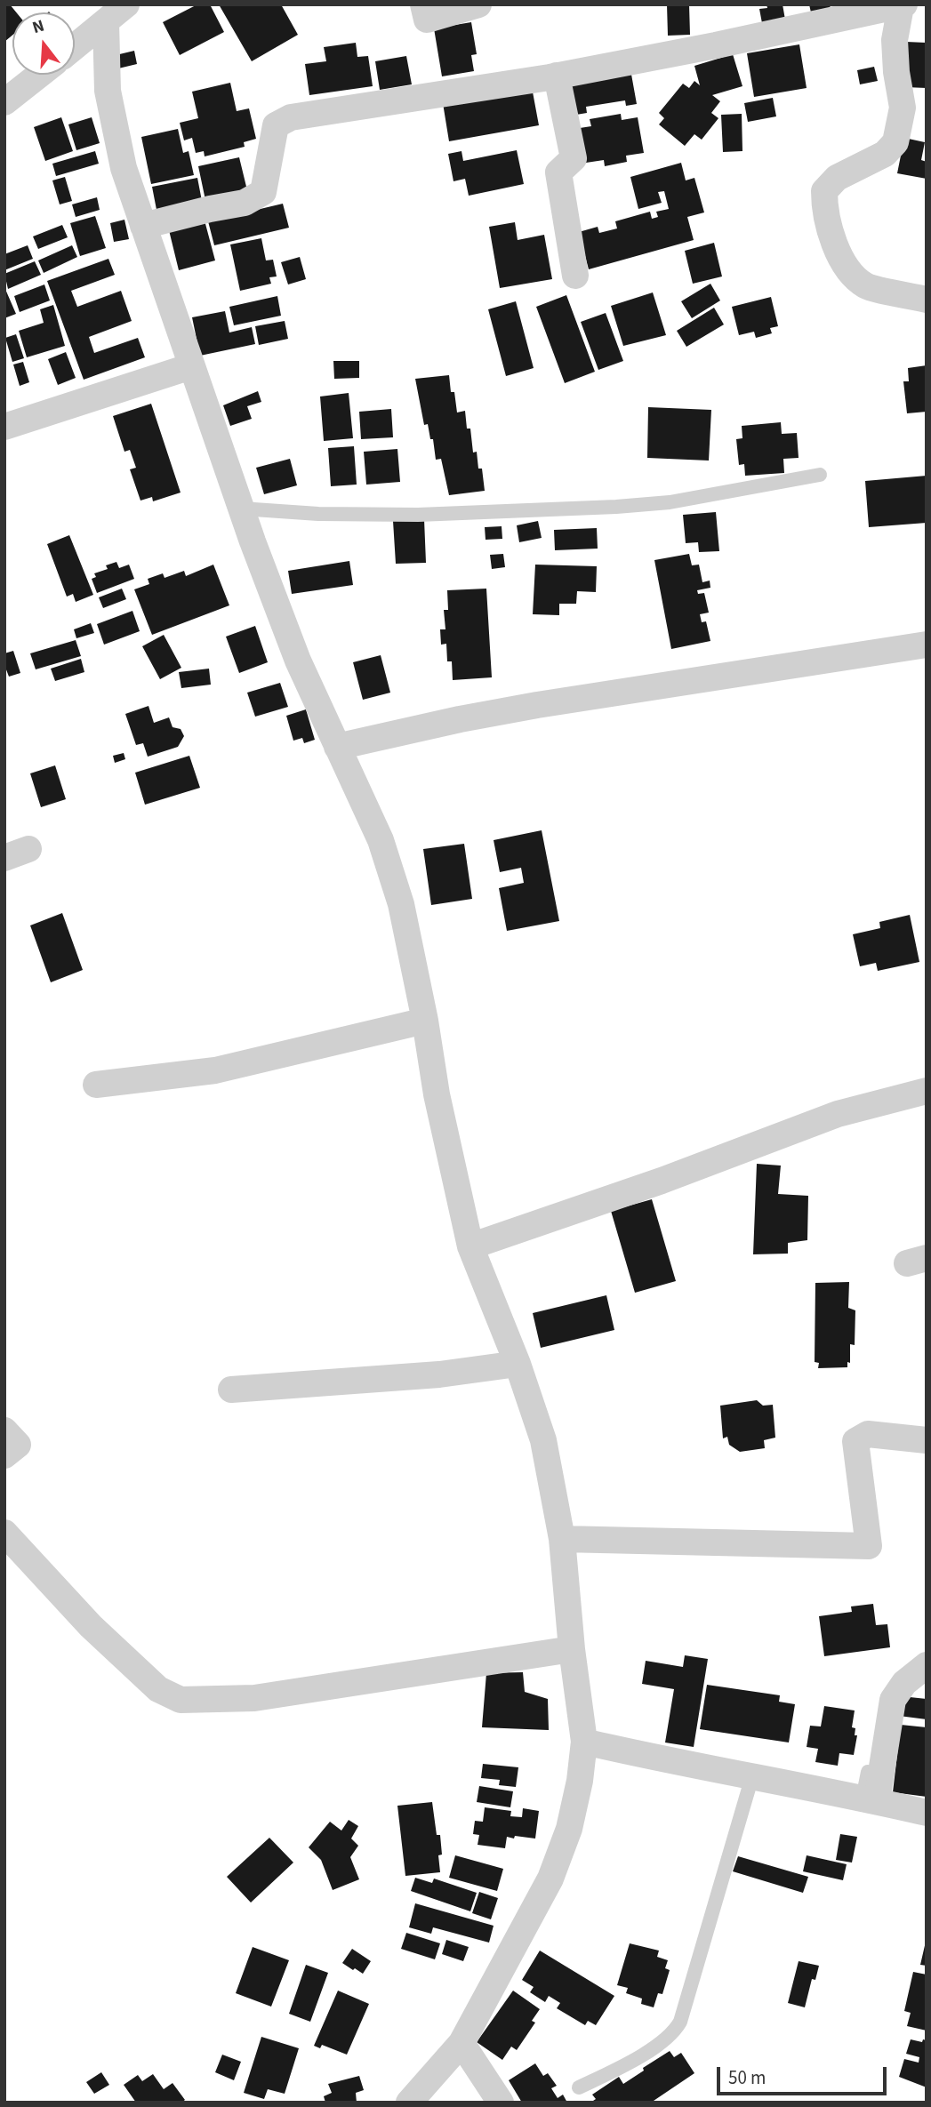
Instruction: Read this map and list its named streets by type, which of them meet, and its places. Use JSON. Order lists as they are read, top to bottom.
{
  "scale_bar": "50 m",
  "north": "top"
}
